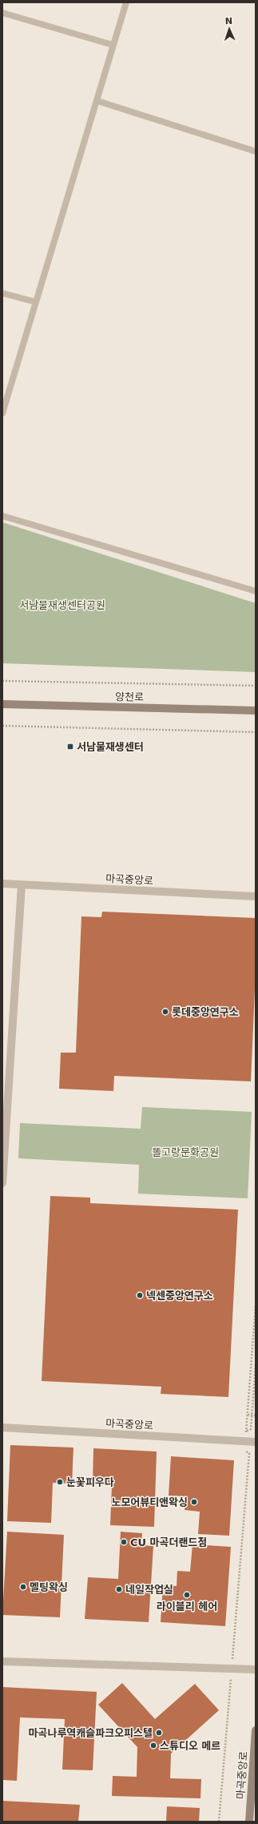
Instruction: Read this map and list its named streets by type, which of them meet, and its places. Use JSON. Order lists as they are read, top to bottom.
{
  "streets": {
    "main road": ["양천로", "마곡중앙로"]
  },
  "parks": ["서남물재생센터공원", "똘고랑문화공원"],
  "places": {
    "transit": ["서남물재생센터"],
    "other": [
      "롯데중앙연구소",
      "넥센중앙연구소",
      "눈꽃피우다",
      "노모어뷰티앤왁싱",
      "CU 마곡더랜드점",
      "멜팅왁싱",
      "네일작업실",
      "라이블리 헤어",
      "마곡나루역캐슬파크오피스텔",
      "스튜디오 메르"
    ]
  },
  "north": "top"
}
